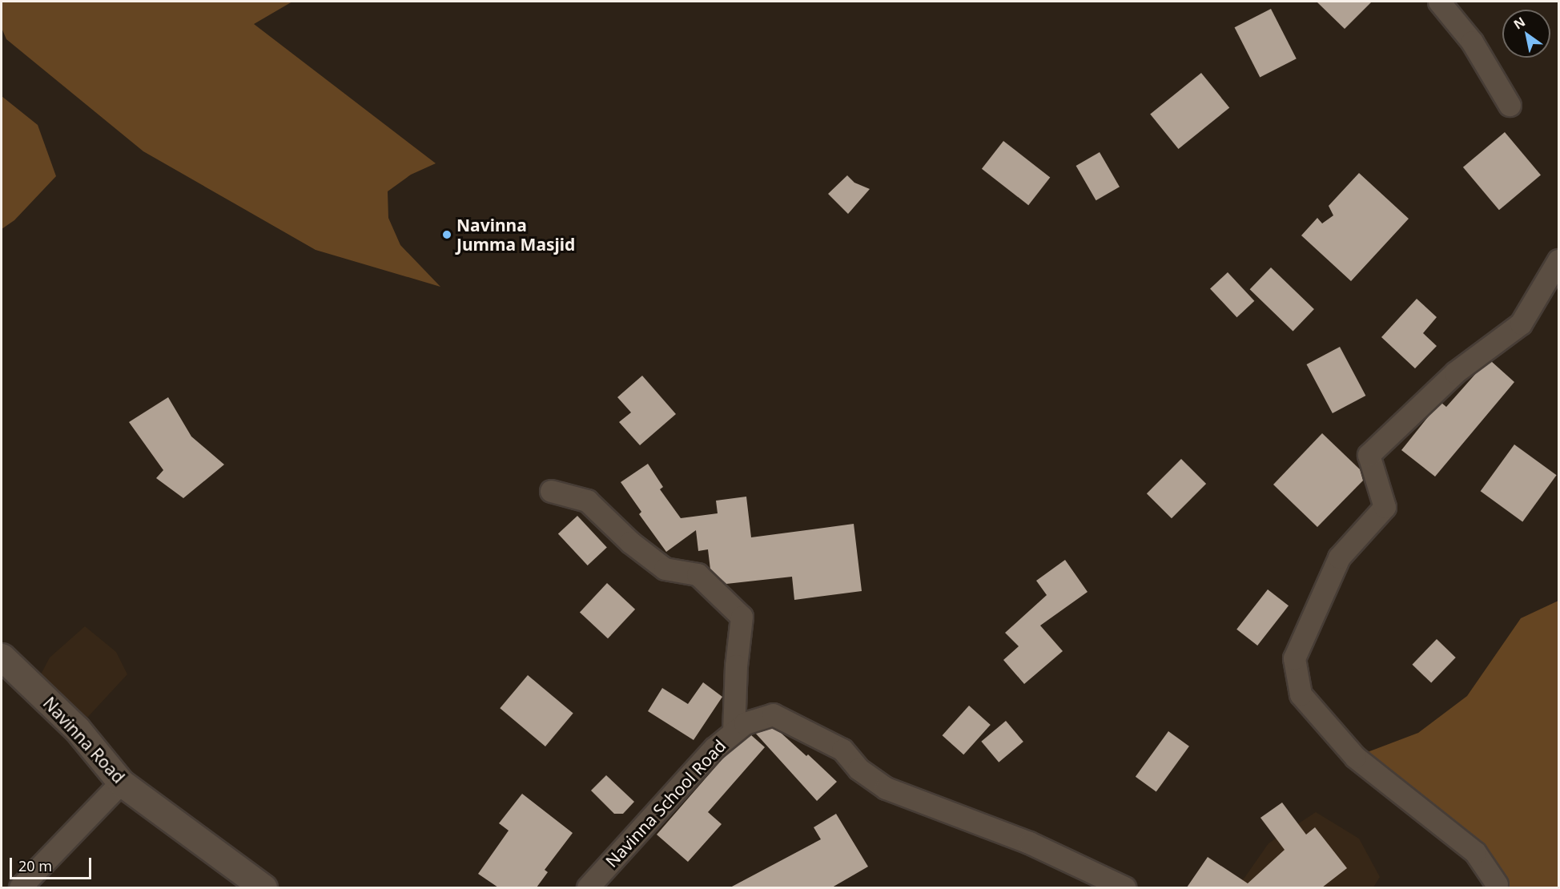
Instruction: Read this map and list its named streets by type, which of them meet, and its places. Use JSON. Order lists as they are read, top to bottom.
{
  "streets": {
    "street": ["Navinna Road", "Navinna School Road"]
  },
  "places": ["Navinna Jumma Masjid"],
  "scale_bar": "20 m",
  "north": "top left"
}
